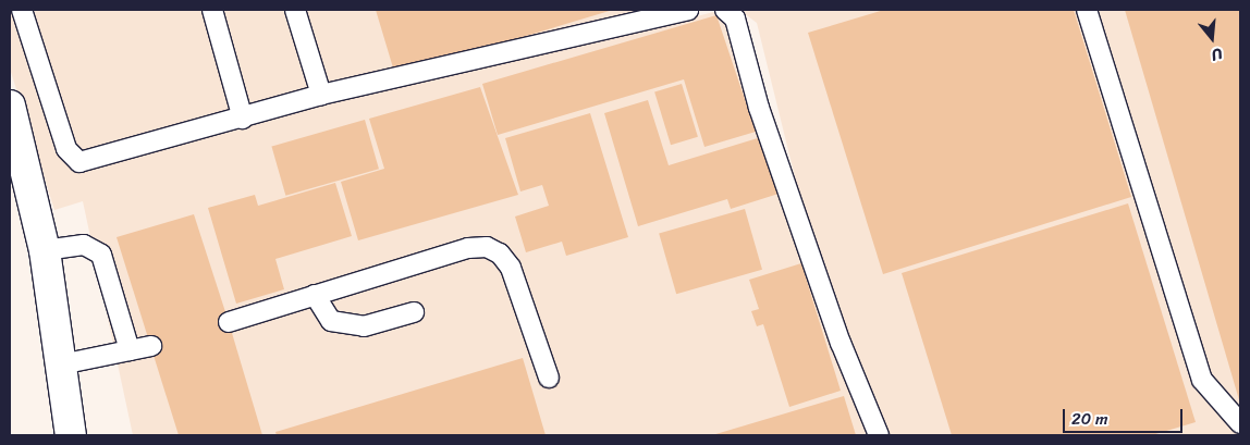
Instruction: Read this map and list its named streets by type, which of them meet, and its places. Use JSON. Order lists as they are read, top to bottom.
{
  "scale_bar": "20 m",
  "north": "bottom"
}
